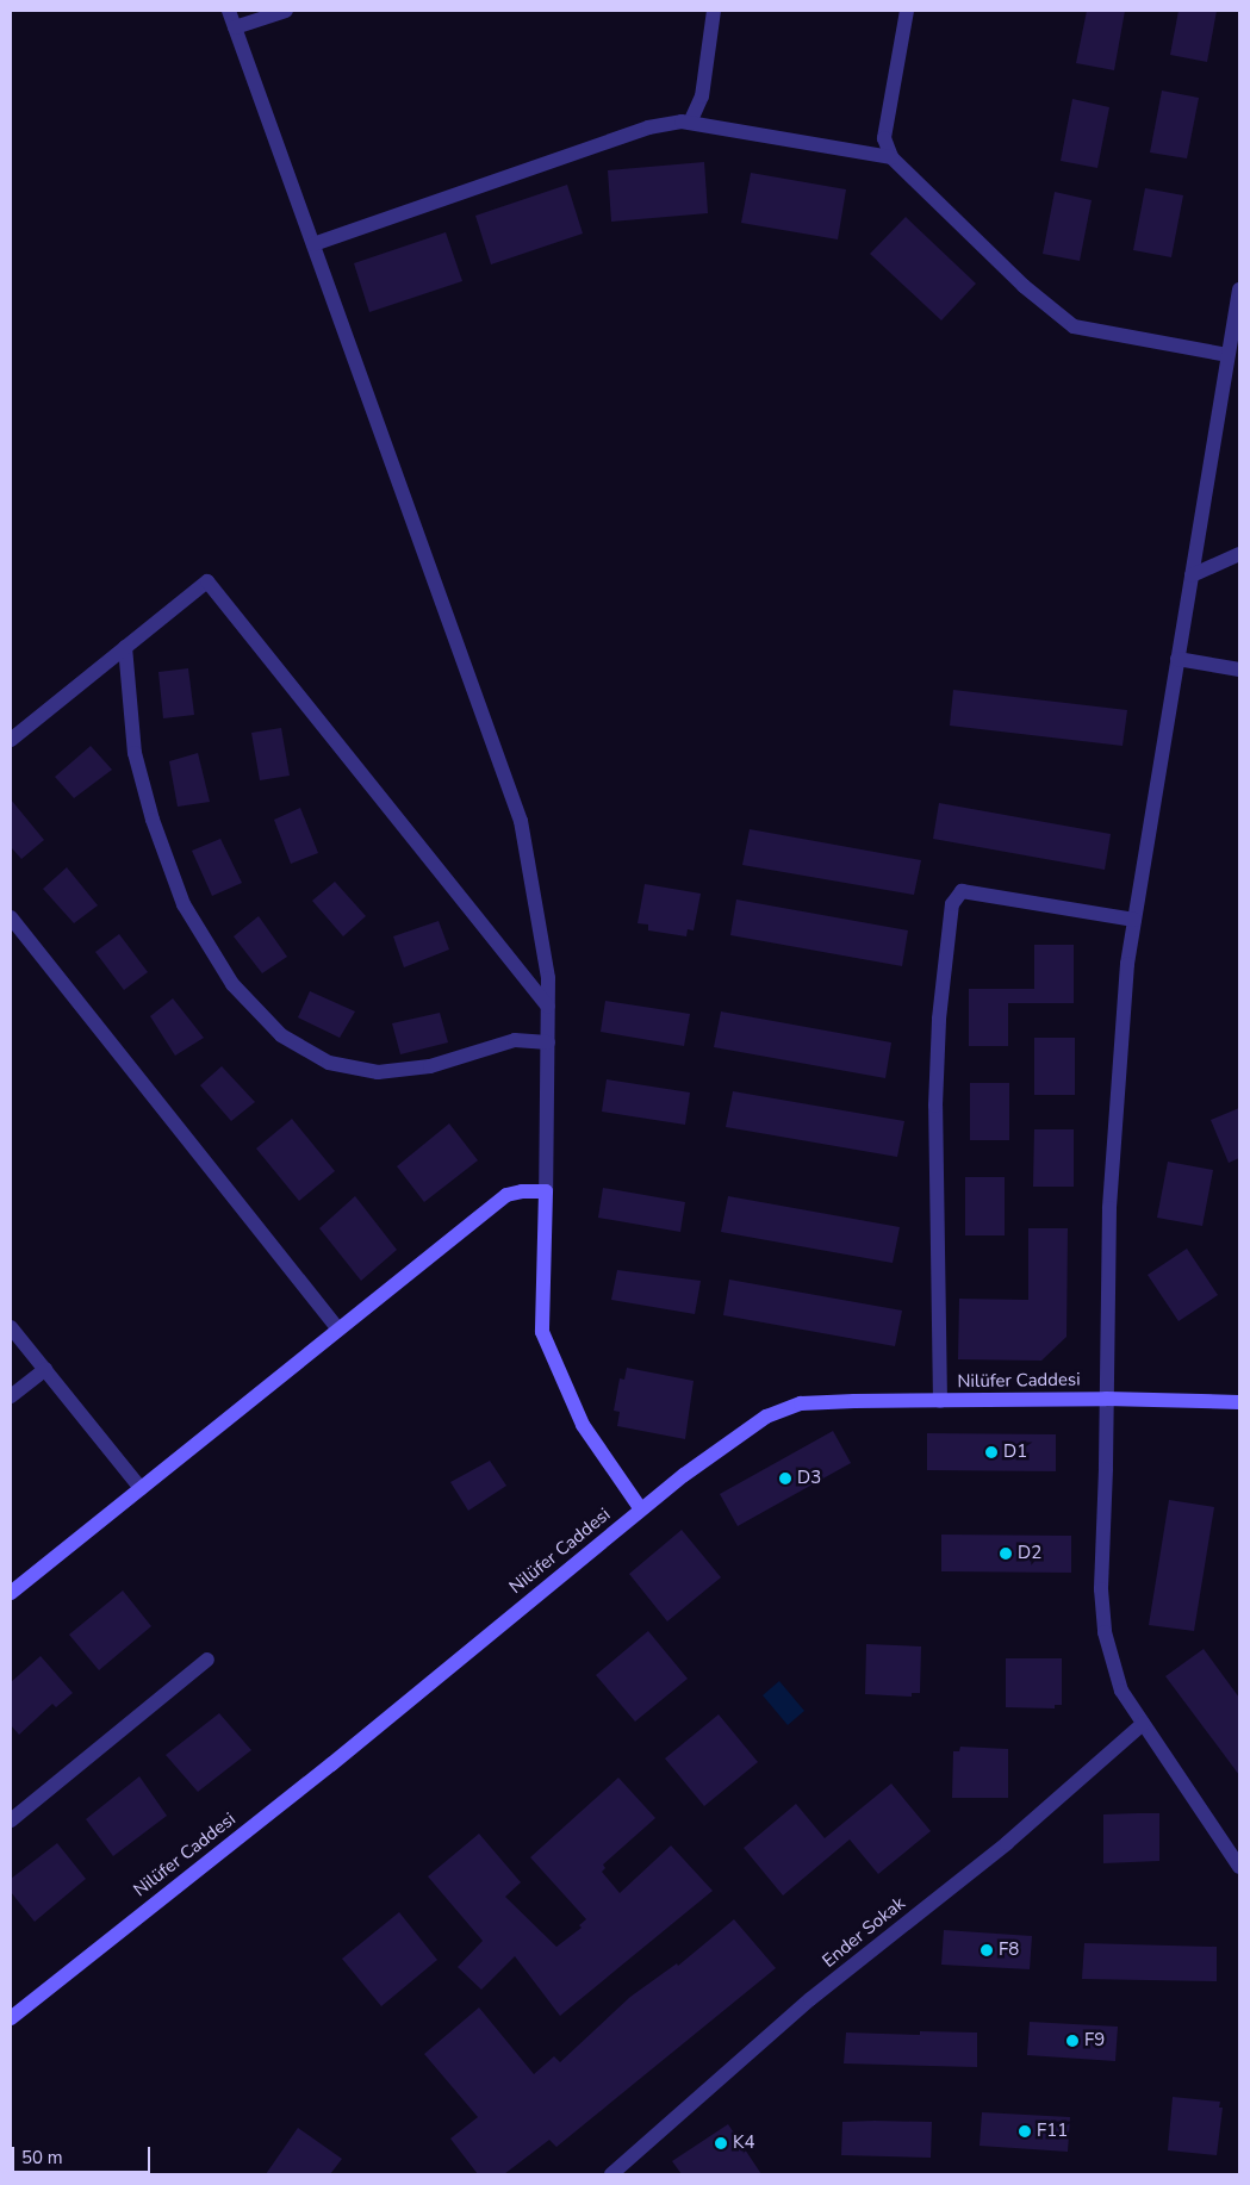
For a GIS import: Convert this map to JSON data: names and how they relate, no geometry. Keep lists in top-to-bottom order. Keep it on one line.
{"streets":{"street":["Nilüfer Caddesi","Ender Sokak"]},"places":["D1","D3","D2","F8","F9","F11","K4"],"scale_bar":"50 m"}
